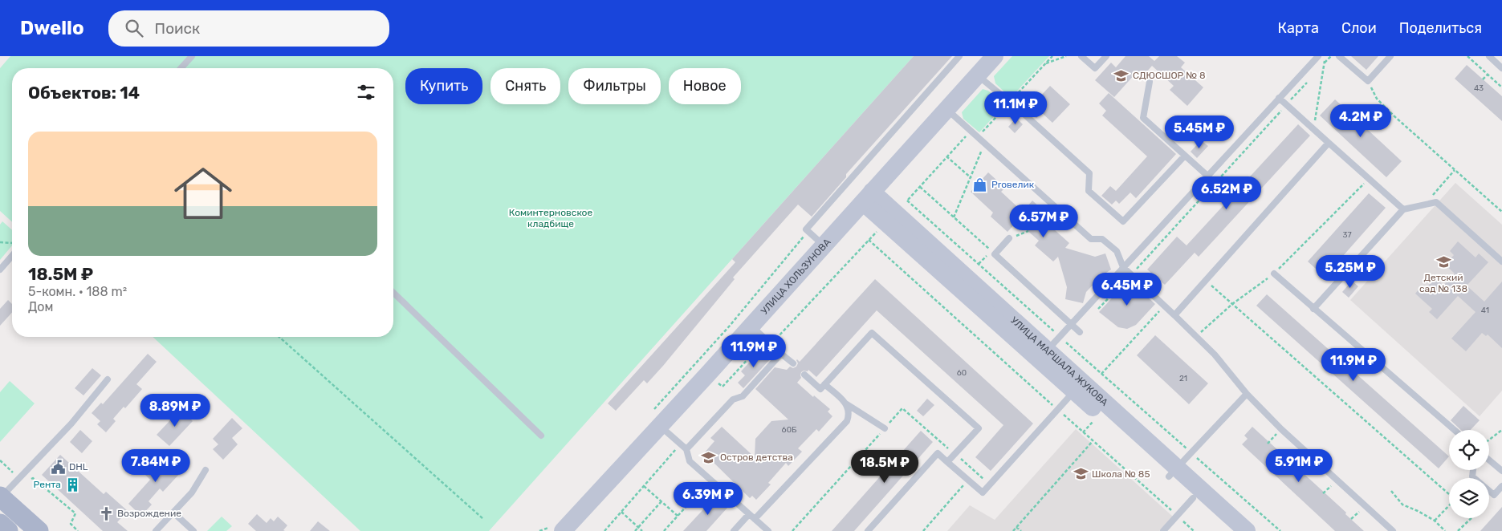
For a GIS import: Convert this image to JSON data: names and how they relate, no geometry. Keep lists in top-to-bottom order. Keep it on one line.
{"streets":{"main road":["УЛИЦА ХОЛЬЗУНОВА","УЛИЦА МАРШАЛА ЖУКОВА"]},"crossings":[["УЛИЦА ХОЛЬЗУНОВА","УЛИЦА МАРШАЛА ЖУКОВА"]],"parks":["Коминтерновское кладбище"],"places":{"school or university":["СДЮСШОР № 8","Детский сад № 138","Остров детства","Школа № 85"],"shop":["Proвелик"],"public building":["DHL"],"building":["Рента"],"church":["Возрождение"]},"house_numbers":["43","37","41","60","21","60Б"],"page":{"header":"Dwello","search":"Поиск","nav":["Карта","Слои","Поделиться"],"chip":["Купить","Снять","Фильтры","Новое"],"heading":"Объектов: 14","price":["11.1M ₽","4.2M ₽","5.45M ₽","6.52M ₽","6.57M ₽","5.25M ₽","6.45M ₽","11.9M ₽","11.9M ₽","8.89M ₽","7.84M ₽","5.91M ₽","18.5M ₽","6.39M ₽"],"list":[{"name":"18.5M ₽","note":"5-комн. · 188 m² · Дом"}]}}
